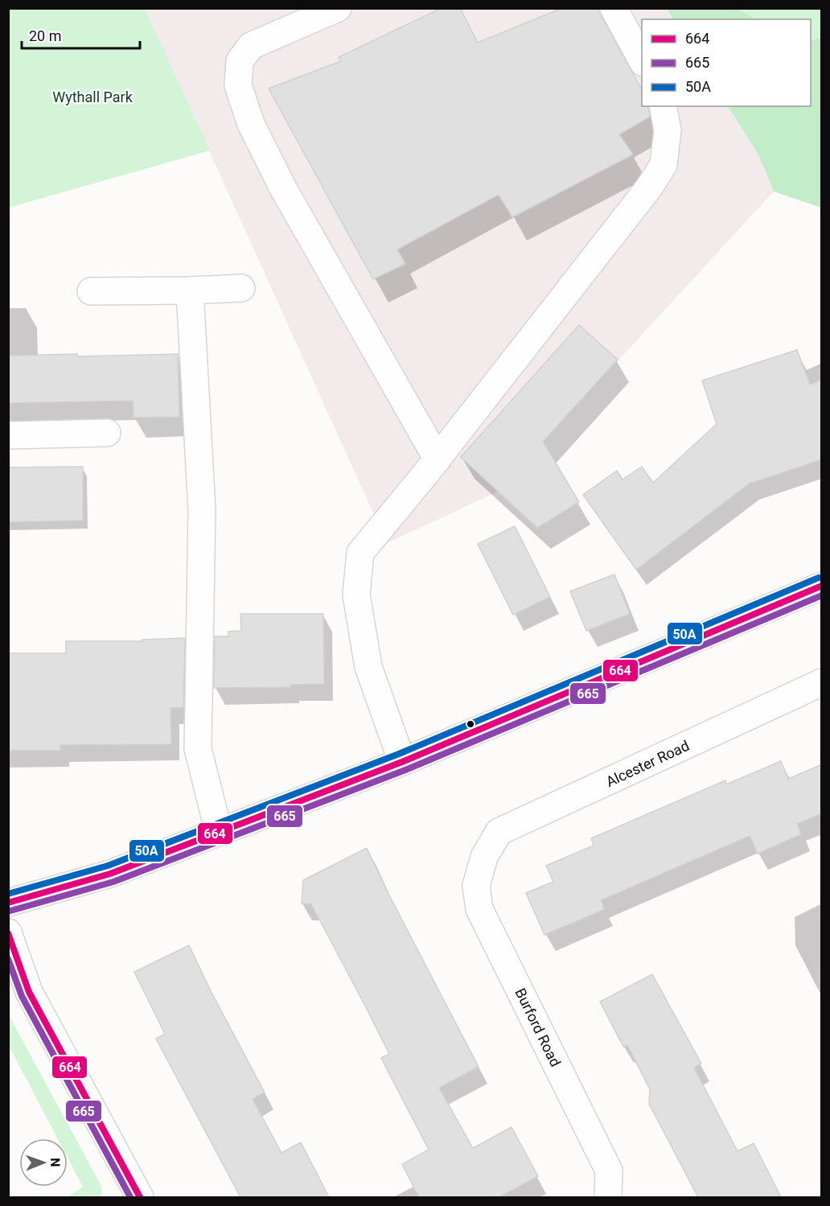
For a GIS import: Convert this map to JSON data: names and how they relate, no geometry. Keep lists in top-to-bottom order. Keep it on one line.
{"streets":{"street":["Alcester Road","Burford Road"]},"crossings":[["Alcester Road","Burford Road"]],"parks":["Wythall Park"],"lines":["transit line 50A","transit line 664","transit line 665"],"legend":["664","665","50A"],"scale_bar":"20 m","north":"right"}
